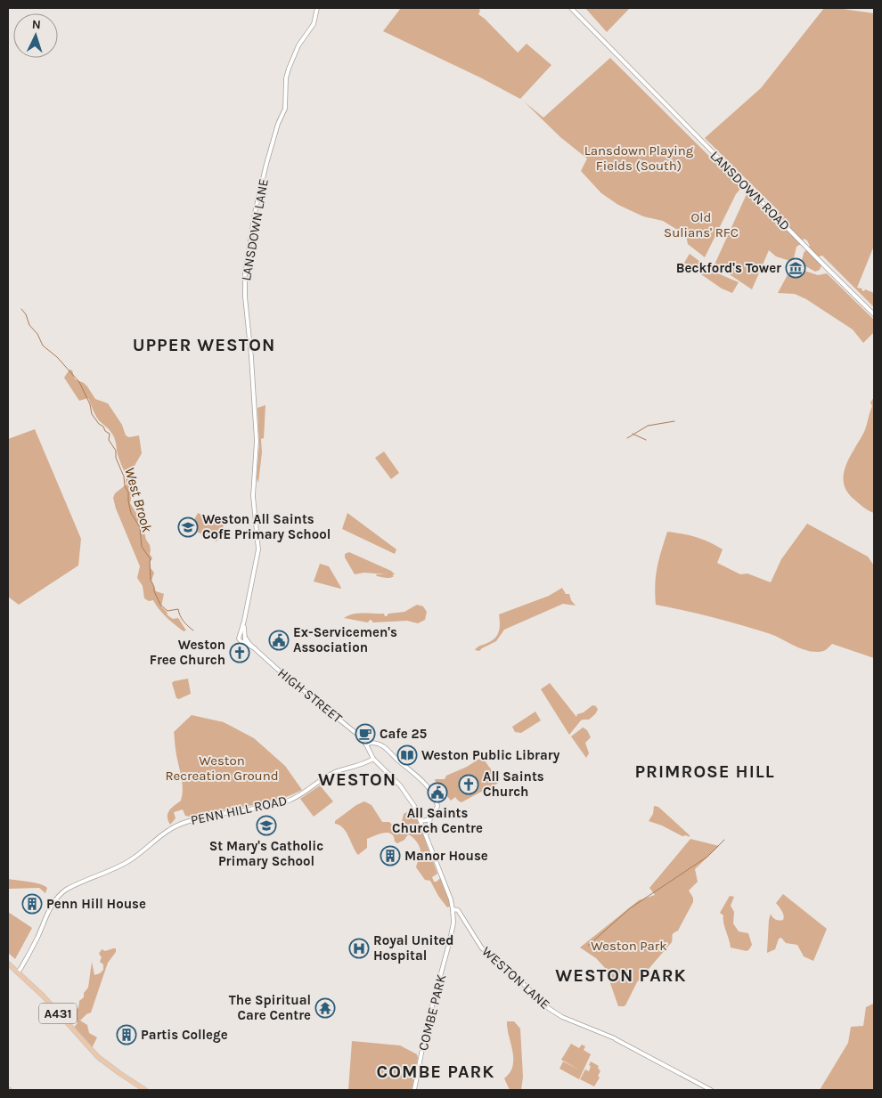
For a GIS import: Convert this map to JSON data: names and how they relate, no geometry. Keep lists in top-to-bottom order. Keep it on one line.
{"streets":{"main road":["A431"],"street":["LANSDOWN ROAD","LANSDOWN LANE","HIGH STREET","PENN HILL ROAD","WESTON LANE","COMBE PARK"]},"crossings":[["LANSDOWN LANE","HIGH STREET"],["HIGH STREET","WESTON LANE"],["PENN HILL ROAD","WESTON LANE"],["PENN HILL ROAD","A431"],["WESTON LANE","COMBE PARK"]],"districts":["UPPER WESTON","PRIMROSE HILL","WESTON","WESTON PARK","COMBE PARK"],"water":["West Brook"],"parks":["Lansdown Playing Fields (South)","Old Sulians' RFC","Weston Recreation Ground","Weston Park"],"places":{"museum":["Beckford's Tower"],"school or university":["Weston All Saints CofE Primary School","St Mary's Catholic Primary School"],"public building":["Ex-Servicemen's Association","All Saints Church Centre"],"church":["Weston Free Church","All Saints Church"],"cafe":["Cafe 25"],"library":["Weston Public Library"],"building":["Manor House","Penn Hill House","Partis College"],"hospital":["Royal United Hospital"],"temple":["The Spiritual Care Centre"]},"north":"top"}
